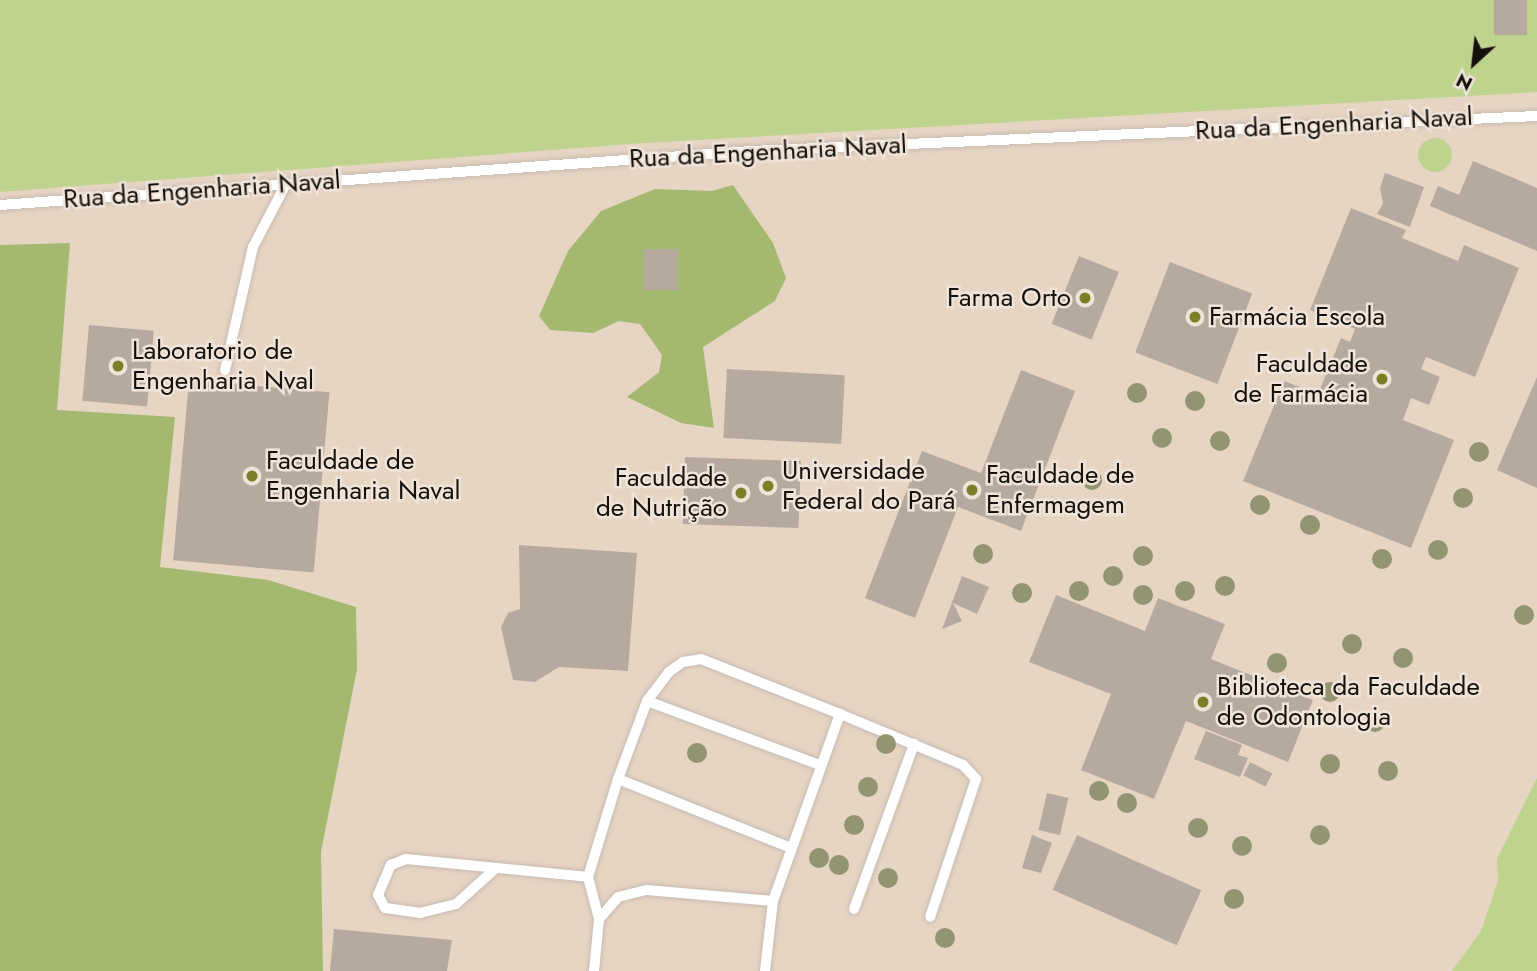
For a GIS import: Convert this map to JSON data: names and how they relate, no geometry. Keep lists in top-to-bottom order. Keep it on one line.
{"streets":{"lane":["Rua da Engenharia Naval"]},"places":["Farma Orto","Farmácia Escola","Laboratorio de Engenharia Nval","Faculdade de Farmácia","Faculdade de Engenharia Naval","Universidade Federal do Pará","Faculdade de Enfermagem","Faculdade de Nutrição","Biblioteca da Faculdade de Odontologia"],"north":"bottom left"}
